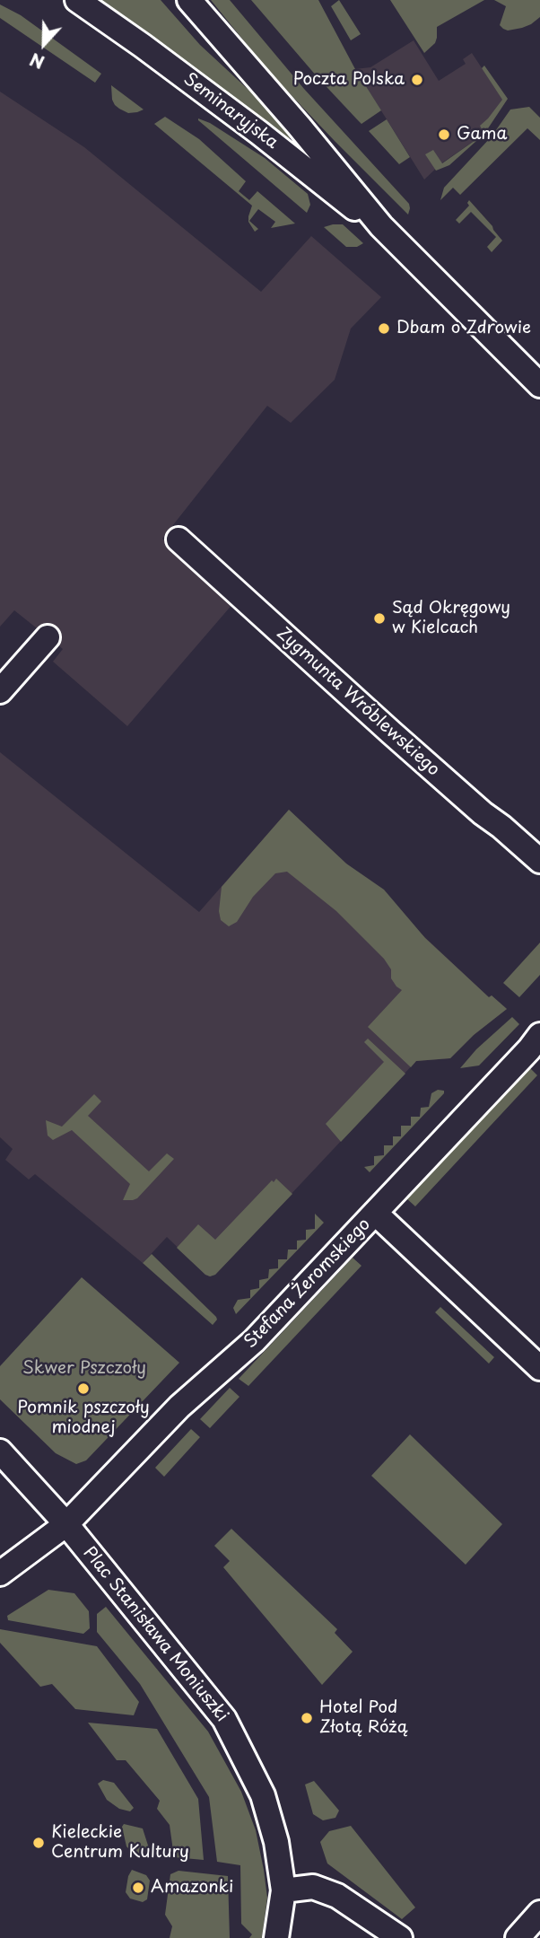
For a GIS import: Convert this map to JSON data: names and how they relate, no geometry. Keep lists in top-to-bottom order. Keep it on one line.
{"streets":{"street":["Seminaryjska","Zygmunta Wróblewskiego","Stefana Żeromskiego","Plac Stanisława Moniuszki"]},"crossings":[["Stefana Żeromskiego","Plac Stanisława Moniuszki"]],"parks":["Skwer Pszczoły"],"places":["Poczta Polska","Gama","Dbam o Zdrowie","Sąd Okręgowy w Kielcach","Pomnik pszczoły miodnej","Hotel Pod Złotą Różą","Kieleckie Centrum Kultury","Amazonki"],"north":"bottom"}
